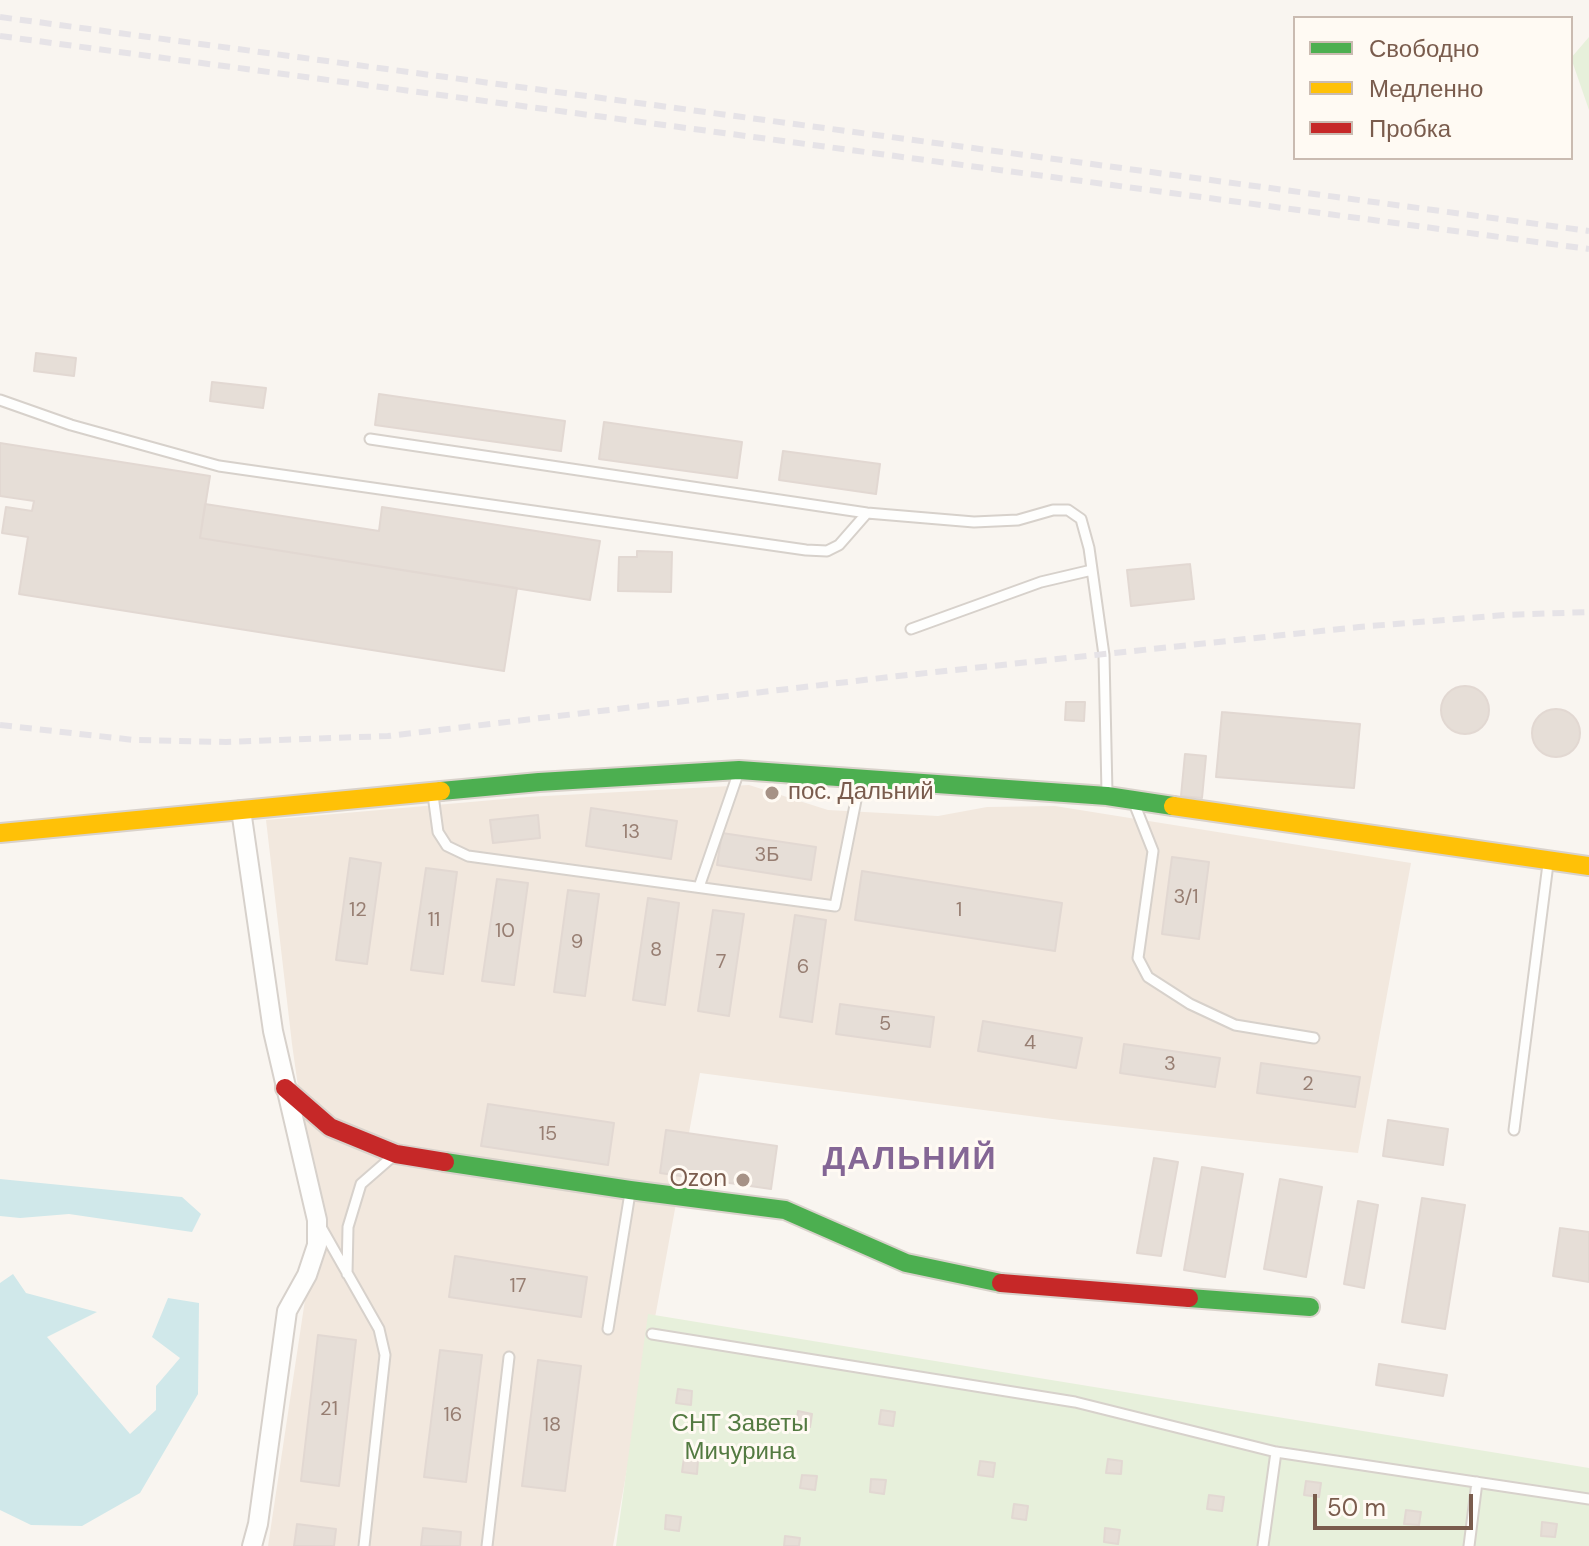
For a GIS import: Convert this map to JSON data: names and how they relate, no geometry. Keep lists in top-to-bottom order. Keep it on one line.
{"districts":["ДАЛЬНИЙ"],"parks":["СНТ Заветы Мичурина"],"places":["пос. Дальний","Ozon"],"house_numbers":["13","3Б","3/1","12","1","11","10","9","8","7","6","5","4","3","2","15","17","21","16","18"],"legend":["Свободно","Медленно","Пробка"],"scale_bar":"50 m"}
